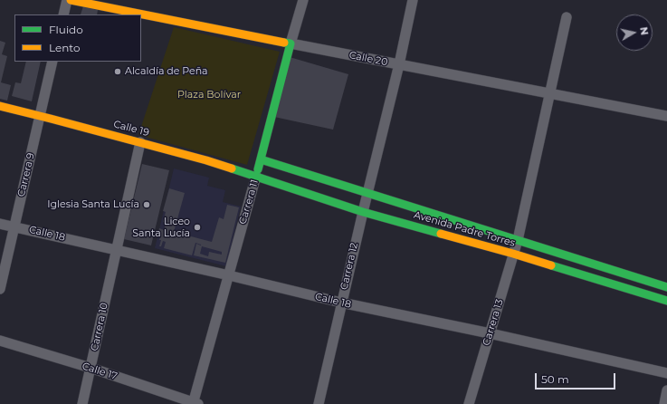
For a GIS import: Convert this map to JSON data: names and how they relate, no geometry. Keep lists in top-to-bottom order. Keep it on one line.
{"streets":{"street":["Calle 20","Calle 19","Carrera 9","Carrera 11","Avenida Padre Torres","Calle 18","Carrera 12","Carrera 13","Carrera 10","Calle 17"]},"crossings":[["Calle 20","Carrera 11"],["Calle 20","Carrera 12"],["Calle 20","Carrera 13"],["Calle 19","Carrera 9"],["Calle 19","Carrera 11"],["Calle 19","Avenida Padre Torres"],["Calle 19","Carrera 10"],["Carrera 9","Calle 18"],["Carrera 11","Avenida Padre Torres"],["Carrera 11","Calle 18"],["Carrera 11","Calle 17"],["Avenida Padre Torres","Carrera 12"],["Avenida Padre Torres","Carrera 13"],["Calle 18","Carrera 12"],["Calle 18","Carrera 13"],["Calle 18","Carrera 10"],["Carrera 10","Calle 17"]],"parks":["Plaza Bolívar"],"places":["Alcaldía de Peña","Iglesia Santa Lucía","Liceo Santa Lucía"],"legend":["Fluido","Lento"],"scale_bar":"50 m","north":"right"}
